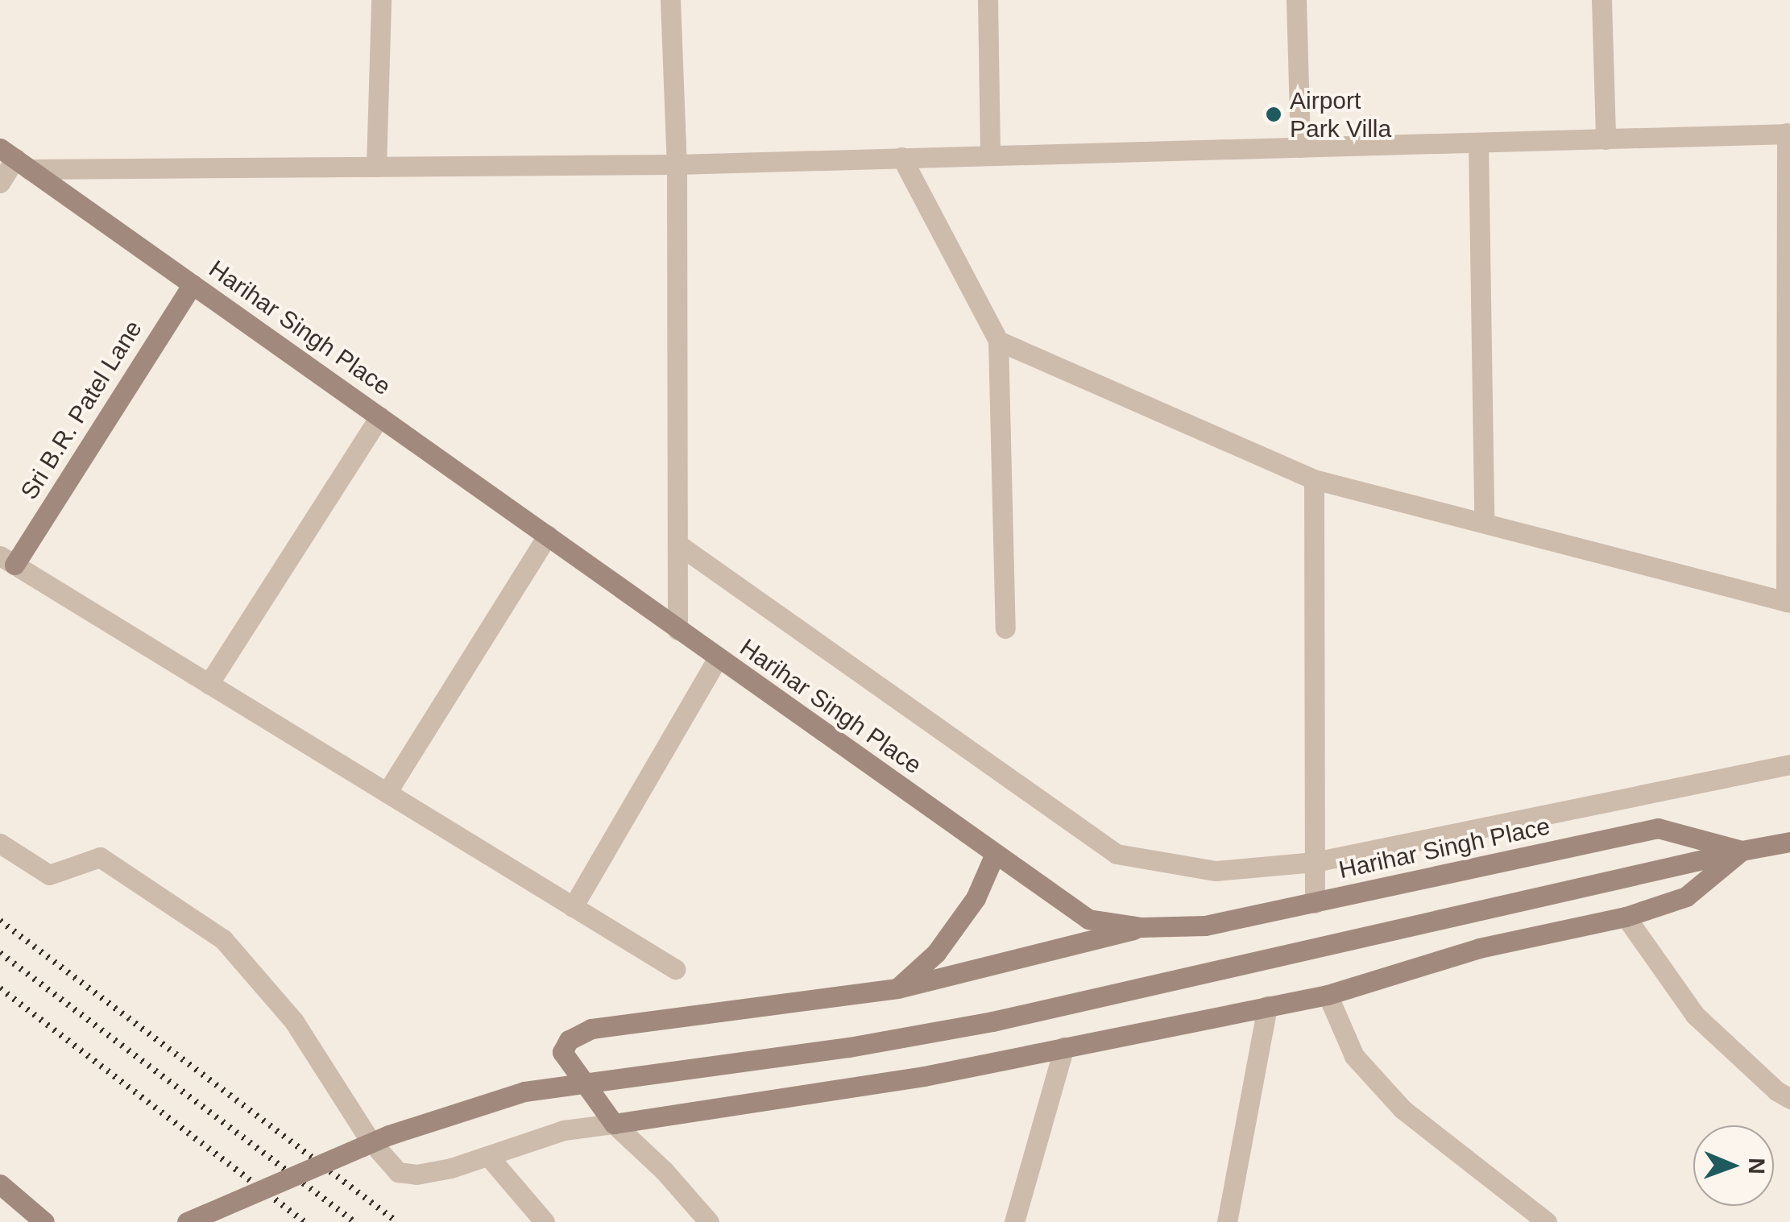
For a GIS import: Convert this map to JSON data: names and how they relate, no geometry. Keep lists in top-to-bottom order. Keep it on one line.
{"streets":{"street":["Harihar Singh Place","Sri B.R. Patel Lane"]},"crossings":[["Harihar Singh Place","Sri B.R. Patel Lane"]],"places":["Airport Park Villa"],"north":"right"}
